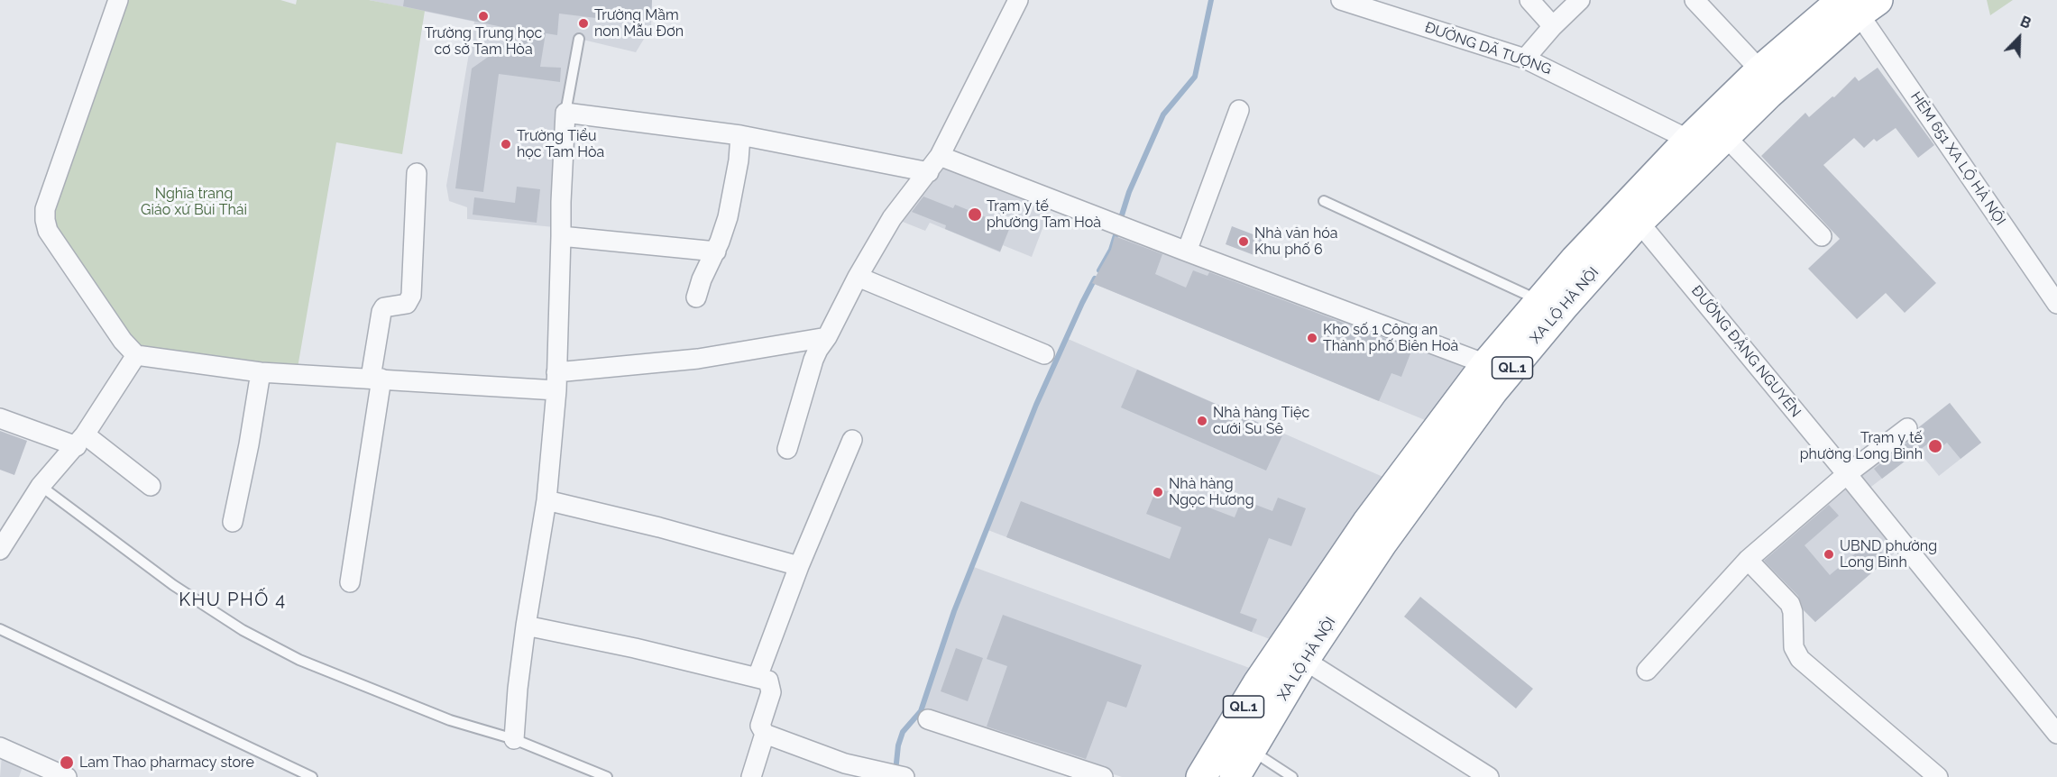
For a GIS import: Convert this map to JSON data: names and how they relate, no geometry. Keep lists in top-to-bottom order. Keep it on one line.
{"streets":{"highway":["XA LỘ HÀ NỘI","QL.1"],"street":["ĐƯỜNG DÃ TƯỢNG","HẺM 651 XA LỘ HÀ NỘI","ĐƯỜNG ĐẶNG NGUYÊN"]},"crossings":[["HẺM 651 XA LỘ HÀ NỘI","XA LỘ HÀ NỘI"],["XA LỘ HÀ NỘI","ĐƯỜNG ĐẶNG NGUYÊN"]],"districts":["KHU PHỐ 4"],"parks":["Nghĩa trang Giáo xứ Bùi Thái"],"places":["Trường Trung học cơ sở Tam Hòa","Trường Mầm non Mẫu Đơn","Trường Tiểu học Tam Hòa","Trạm y tế phường Tam Hoà","Nhà văn hóa Khu phố 6","Kho số 1 Công an Thành phố Biên Hoà","Nhà hàng Tiệc cưới Su Sê","Trạm y tế phường Long Bình","Nhà hàng Ngọc Hương","UBND phường Long Bình","Lam Thao pharmacy store"],"north":"top right"}
